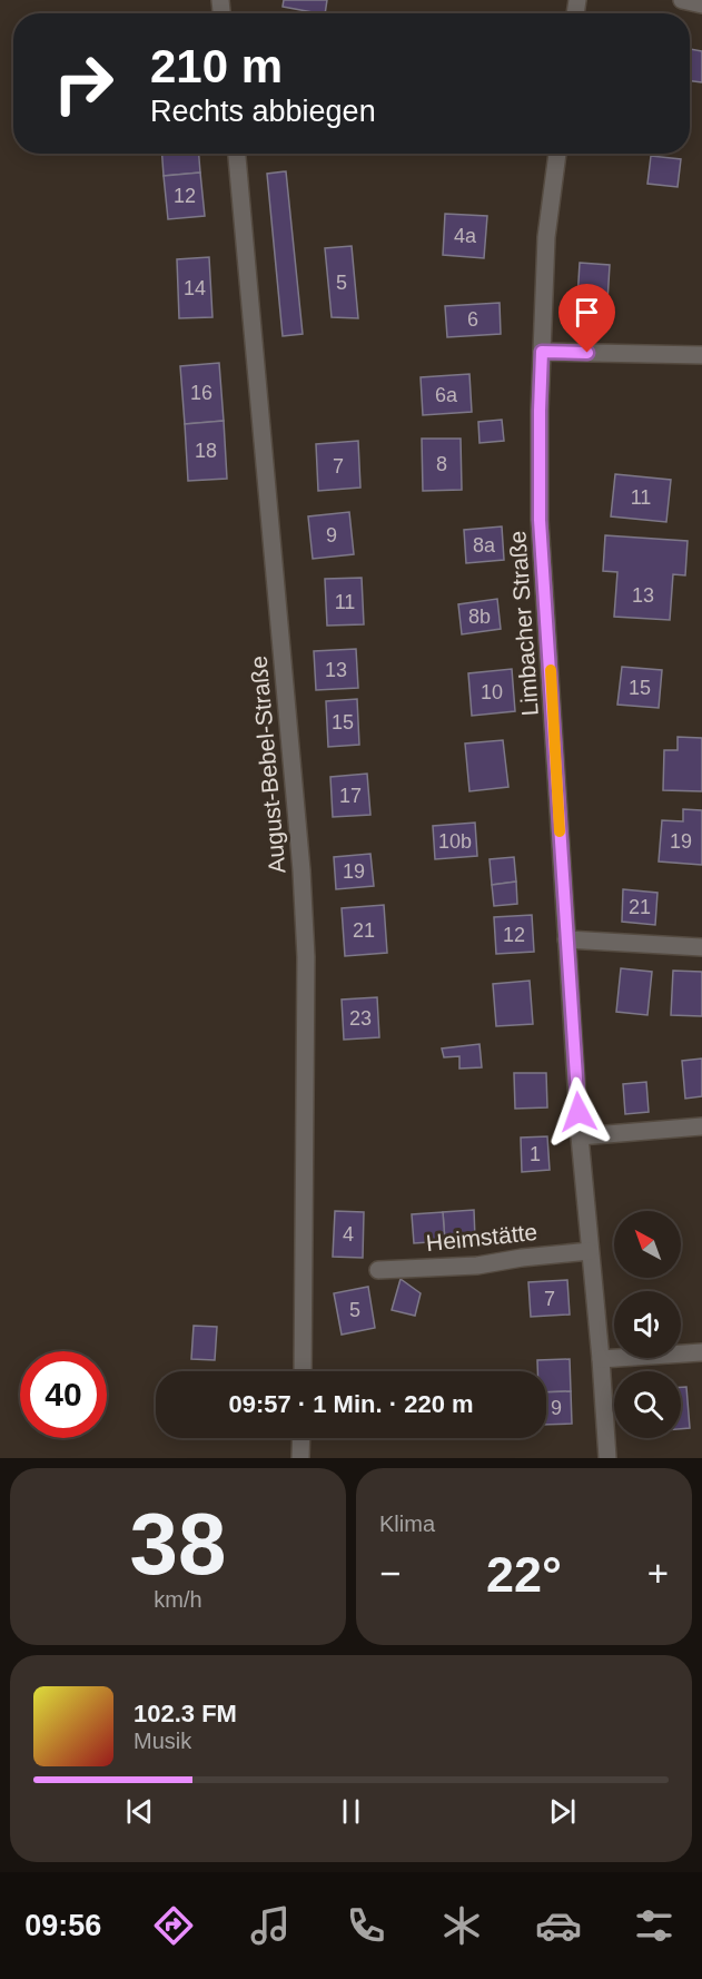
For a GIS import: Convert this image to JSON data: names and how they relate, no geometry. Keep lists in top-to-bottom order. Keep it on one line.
{"streets":{"street":["Limbacher Straße","August-Bebel-Straße","Heimstätte"]},"crossings":[["Limbacher Straße","Heimstätte"]],"house_numbers":["12","4a","5","14","6","16","6a","18","8","7","11","9","8a","13","11","8b","13","15","10","15","17","10b","19","19","21","21","12","23","1","4","7","5","9"],"north":"top left","page":{"turn":["210 m","Rechts abbiegen"],"limit":"40","trip":"09:57 · 1 Min. · 220 m","tile":[["38","km/h"],"Klima"],"heat":["−","22°","+"],"song":["102.3 FM","Musik"],"tabs":"09:56"}}
